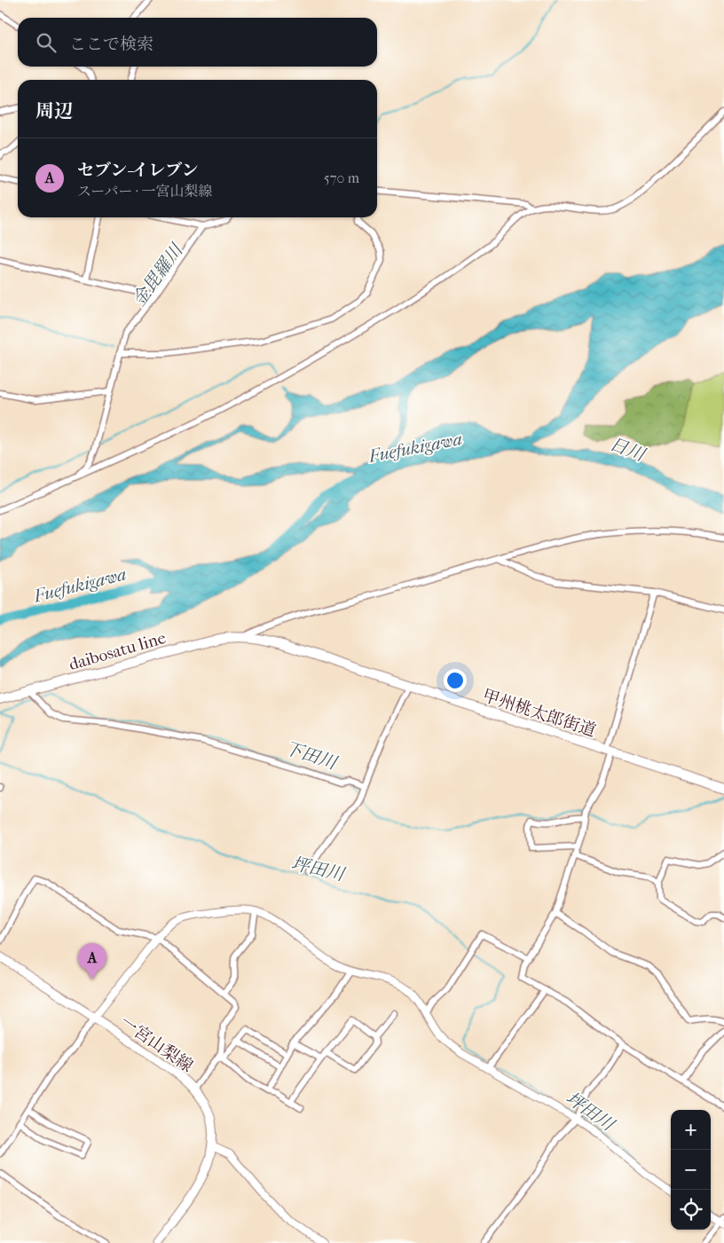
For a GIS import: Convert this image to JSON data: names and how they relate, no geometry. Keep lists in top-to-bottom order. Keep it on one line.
{"streets":{"highway":["daibosatu line","甲州桃太郎街道"],"main road":["一宮山梨線"]},"crossings":[["daibosatu line","甲州桃太郎街道"]],"water":["金毘羅川","Fuefukigawa","日川","下田川","坪田川"],"page":{"search":"ここで検索","heading":"周辺","list":[{"mark":"A","name":"セブン-イレブン","note":"スーパー · 一宮山梨線","value":"570 m"}],"pins":"A","map_buttons":["+","−"]}}
